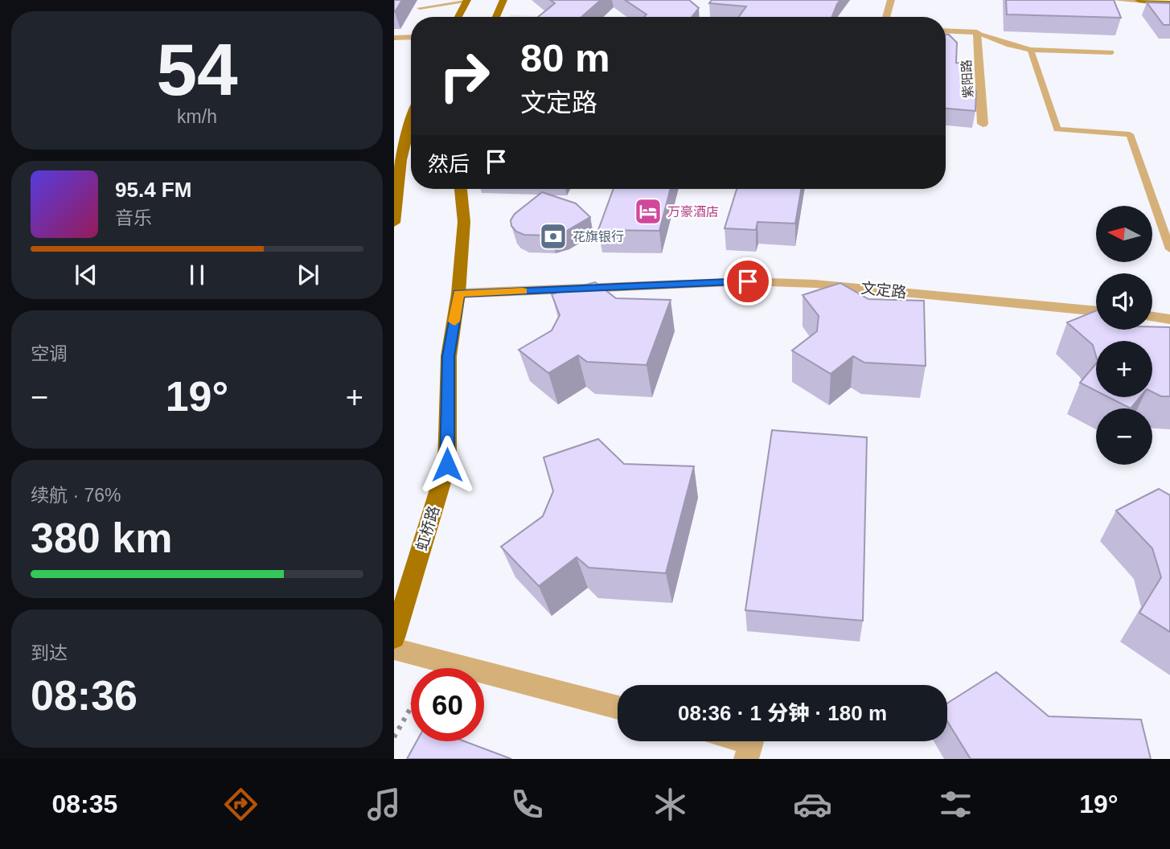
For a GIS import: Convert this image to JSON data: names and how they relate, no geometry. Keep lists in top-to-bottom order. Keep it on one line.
{"streets":{"main road":["虹桥路"],"street":["紫阳路","文定路"]},"crossings":[["文定路","虹桥路"]],"places":{"hotel":["万豪酒店"],"bank":["花旗银行"]},"north":"left","page":{"tile":[["54","km/h"],"空调",["续航 · 76%","380 km"],["到达","08:36"]],"turn":["80 m","文定路"],"then":"然后","song":["95.4 FM","音乐"],"map_buttons":["+","−"],"heat":["−","19°","+"],"limit":"60","trip":"08:36 · 1 分钟 · 180 m","tabs":["08:35","19°"]}}
